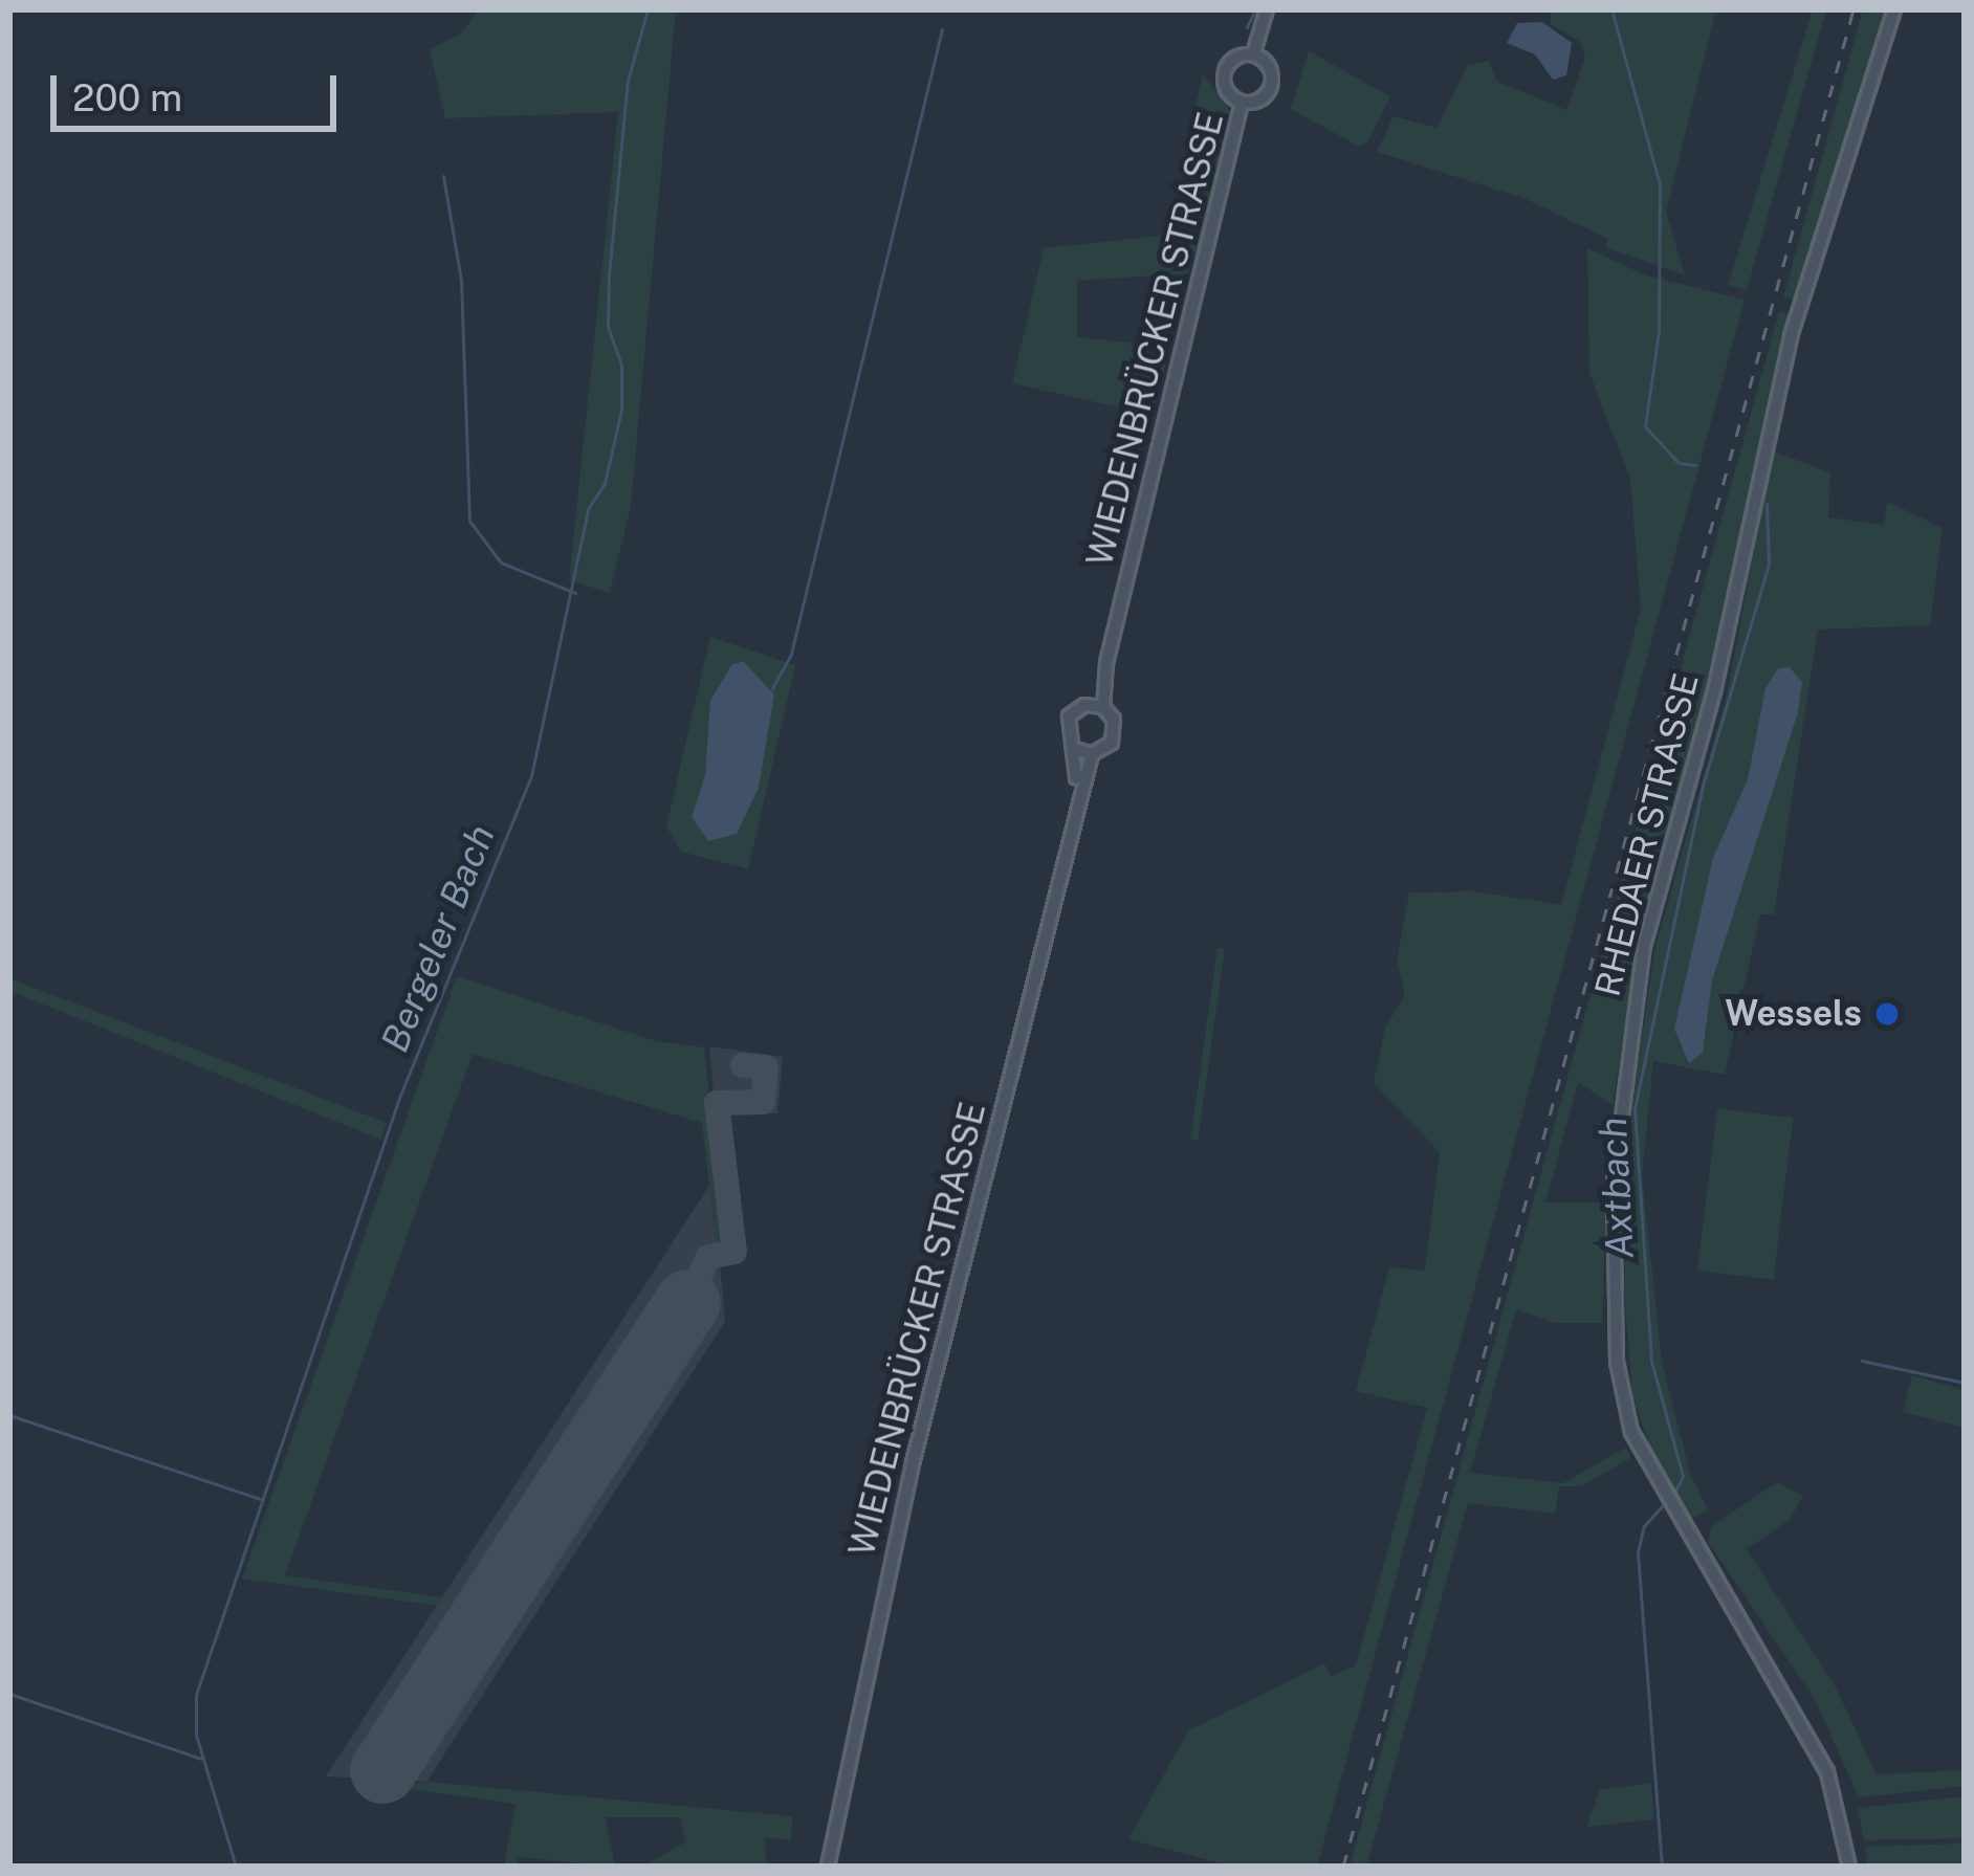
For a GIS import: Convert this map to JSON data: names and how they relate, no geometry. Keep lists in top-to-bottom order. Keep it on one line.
{"streets":{"street":["WIEDENBRÜCKER STRASSE","RHEDAER STRASSE"]},"water":["Bergeler Bach","Axtbach"],"places":["Wessels"],"scale_bar":"200 m"}
